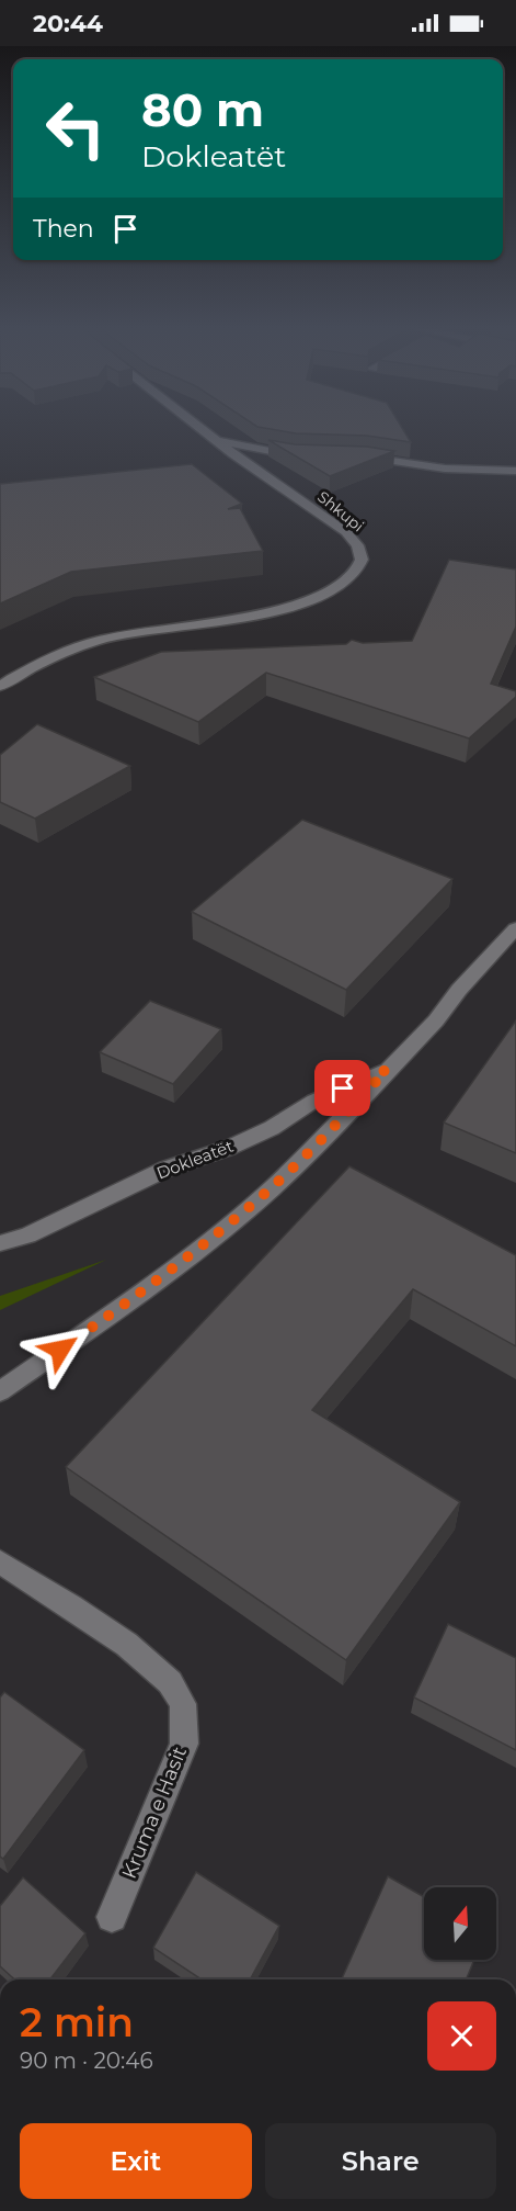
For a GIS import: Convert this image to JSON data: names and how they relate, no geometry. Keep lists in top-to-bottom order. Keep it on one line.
{"streets":{"street":["Shkupi","Dokleatët","Kruma e Hasit"]},"north":"top","page":{"status":"20:44","turn":["80 m","Dokleatët"],"then":"Then","heading":["2 min","90 m · 20:46"],"buttons":["Exit","Share"]}}
